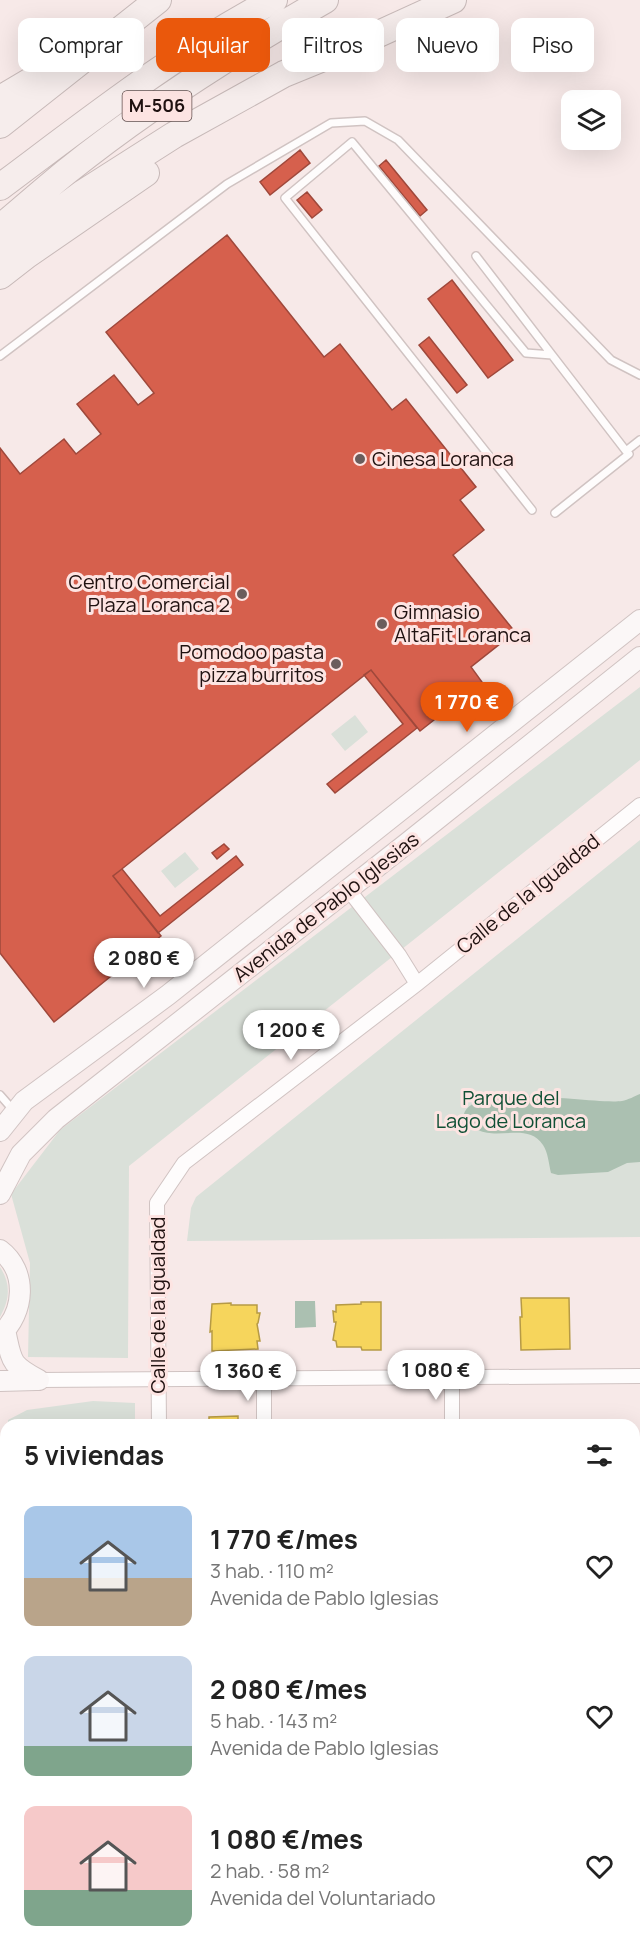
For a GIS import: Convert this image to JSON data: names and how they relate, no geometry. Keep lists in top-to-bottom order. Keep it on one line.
{"streets":{"highway":["M-506"],"main road":["Avenida de Pablo Iglesias"],"street":["Calle de la Igualdad"]},"parks":["Parque del Lago de Loranca"],"places":["Cinesa Loranca","Centro Comercial Plaza Loranca 2","Gimnasio AltaFit Loranca","Pomodoo pasta pizza burritos"],"page":{"chip":["Comprar","Alquilar","Filtros","Nuevo","Piso"],"price":["1 770 €","2 080 €","1 200 €","1 080 €","1 360 €"],"heading":"5 viviendas","list":[{"name":"1 770 €/mes","note":"3 hab. · 110 m² · Avenida de Pablo Iglesias"},{"name":"2 080 €/mes","note":"5 hab. · 143 m² · Avenida de Pablo Iglesias"},{"name":"1 080 €/mes","note":"2 hab. · 58 m² · Avenida del Voluntariado"}]}}
